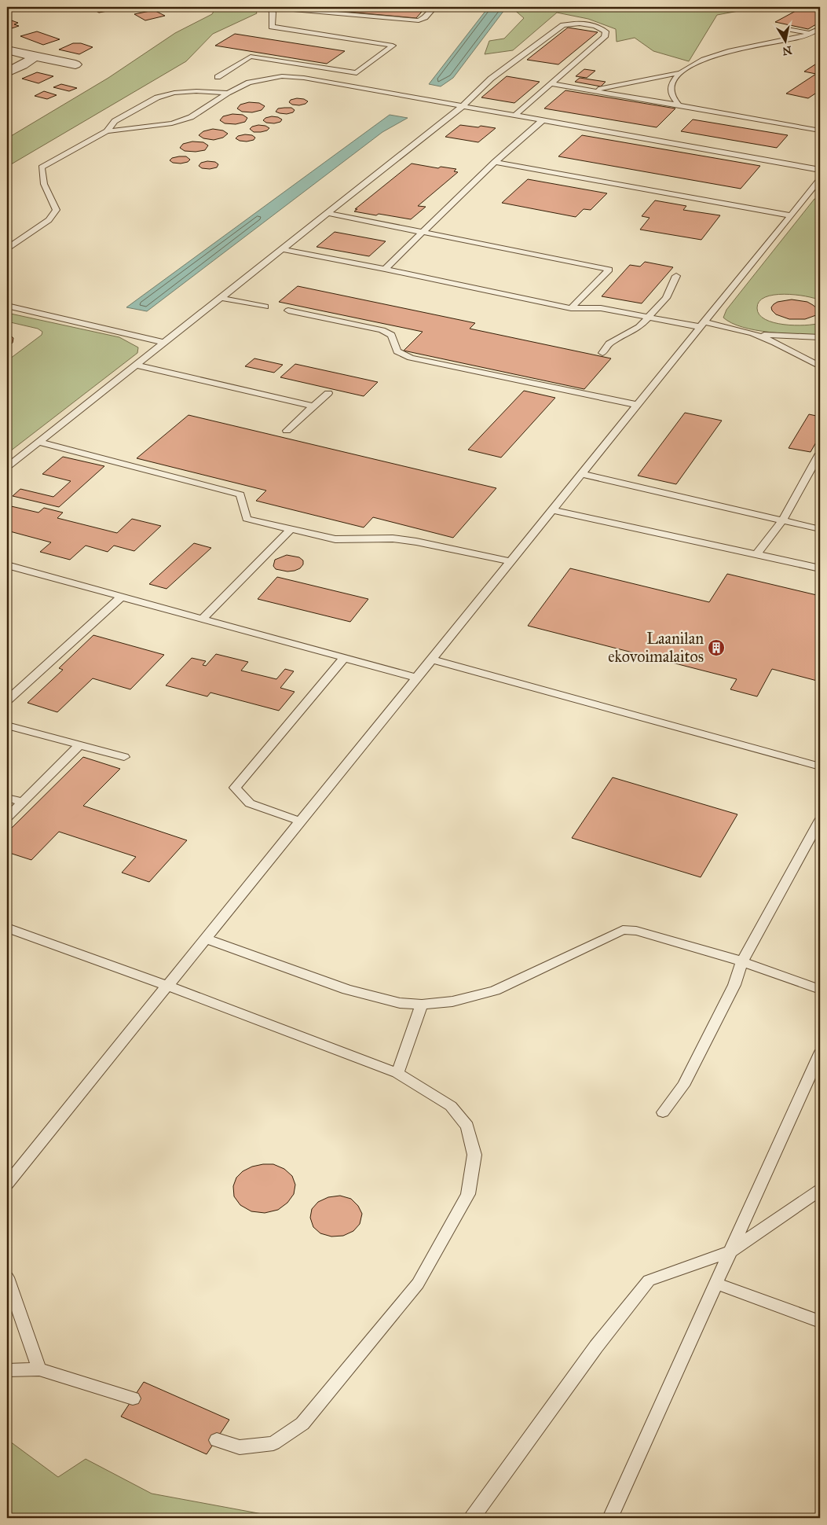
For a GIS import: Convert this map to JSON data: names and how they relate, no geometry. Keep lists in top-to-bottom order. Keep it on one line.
{"places":{"building":["Laanilan ekovoimalaitos"]},"north":"bottom"}
